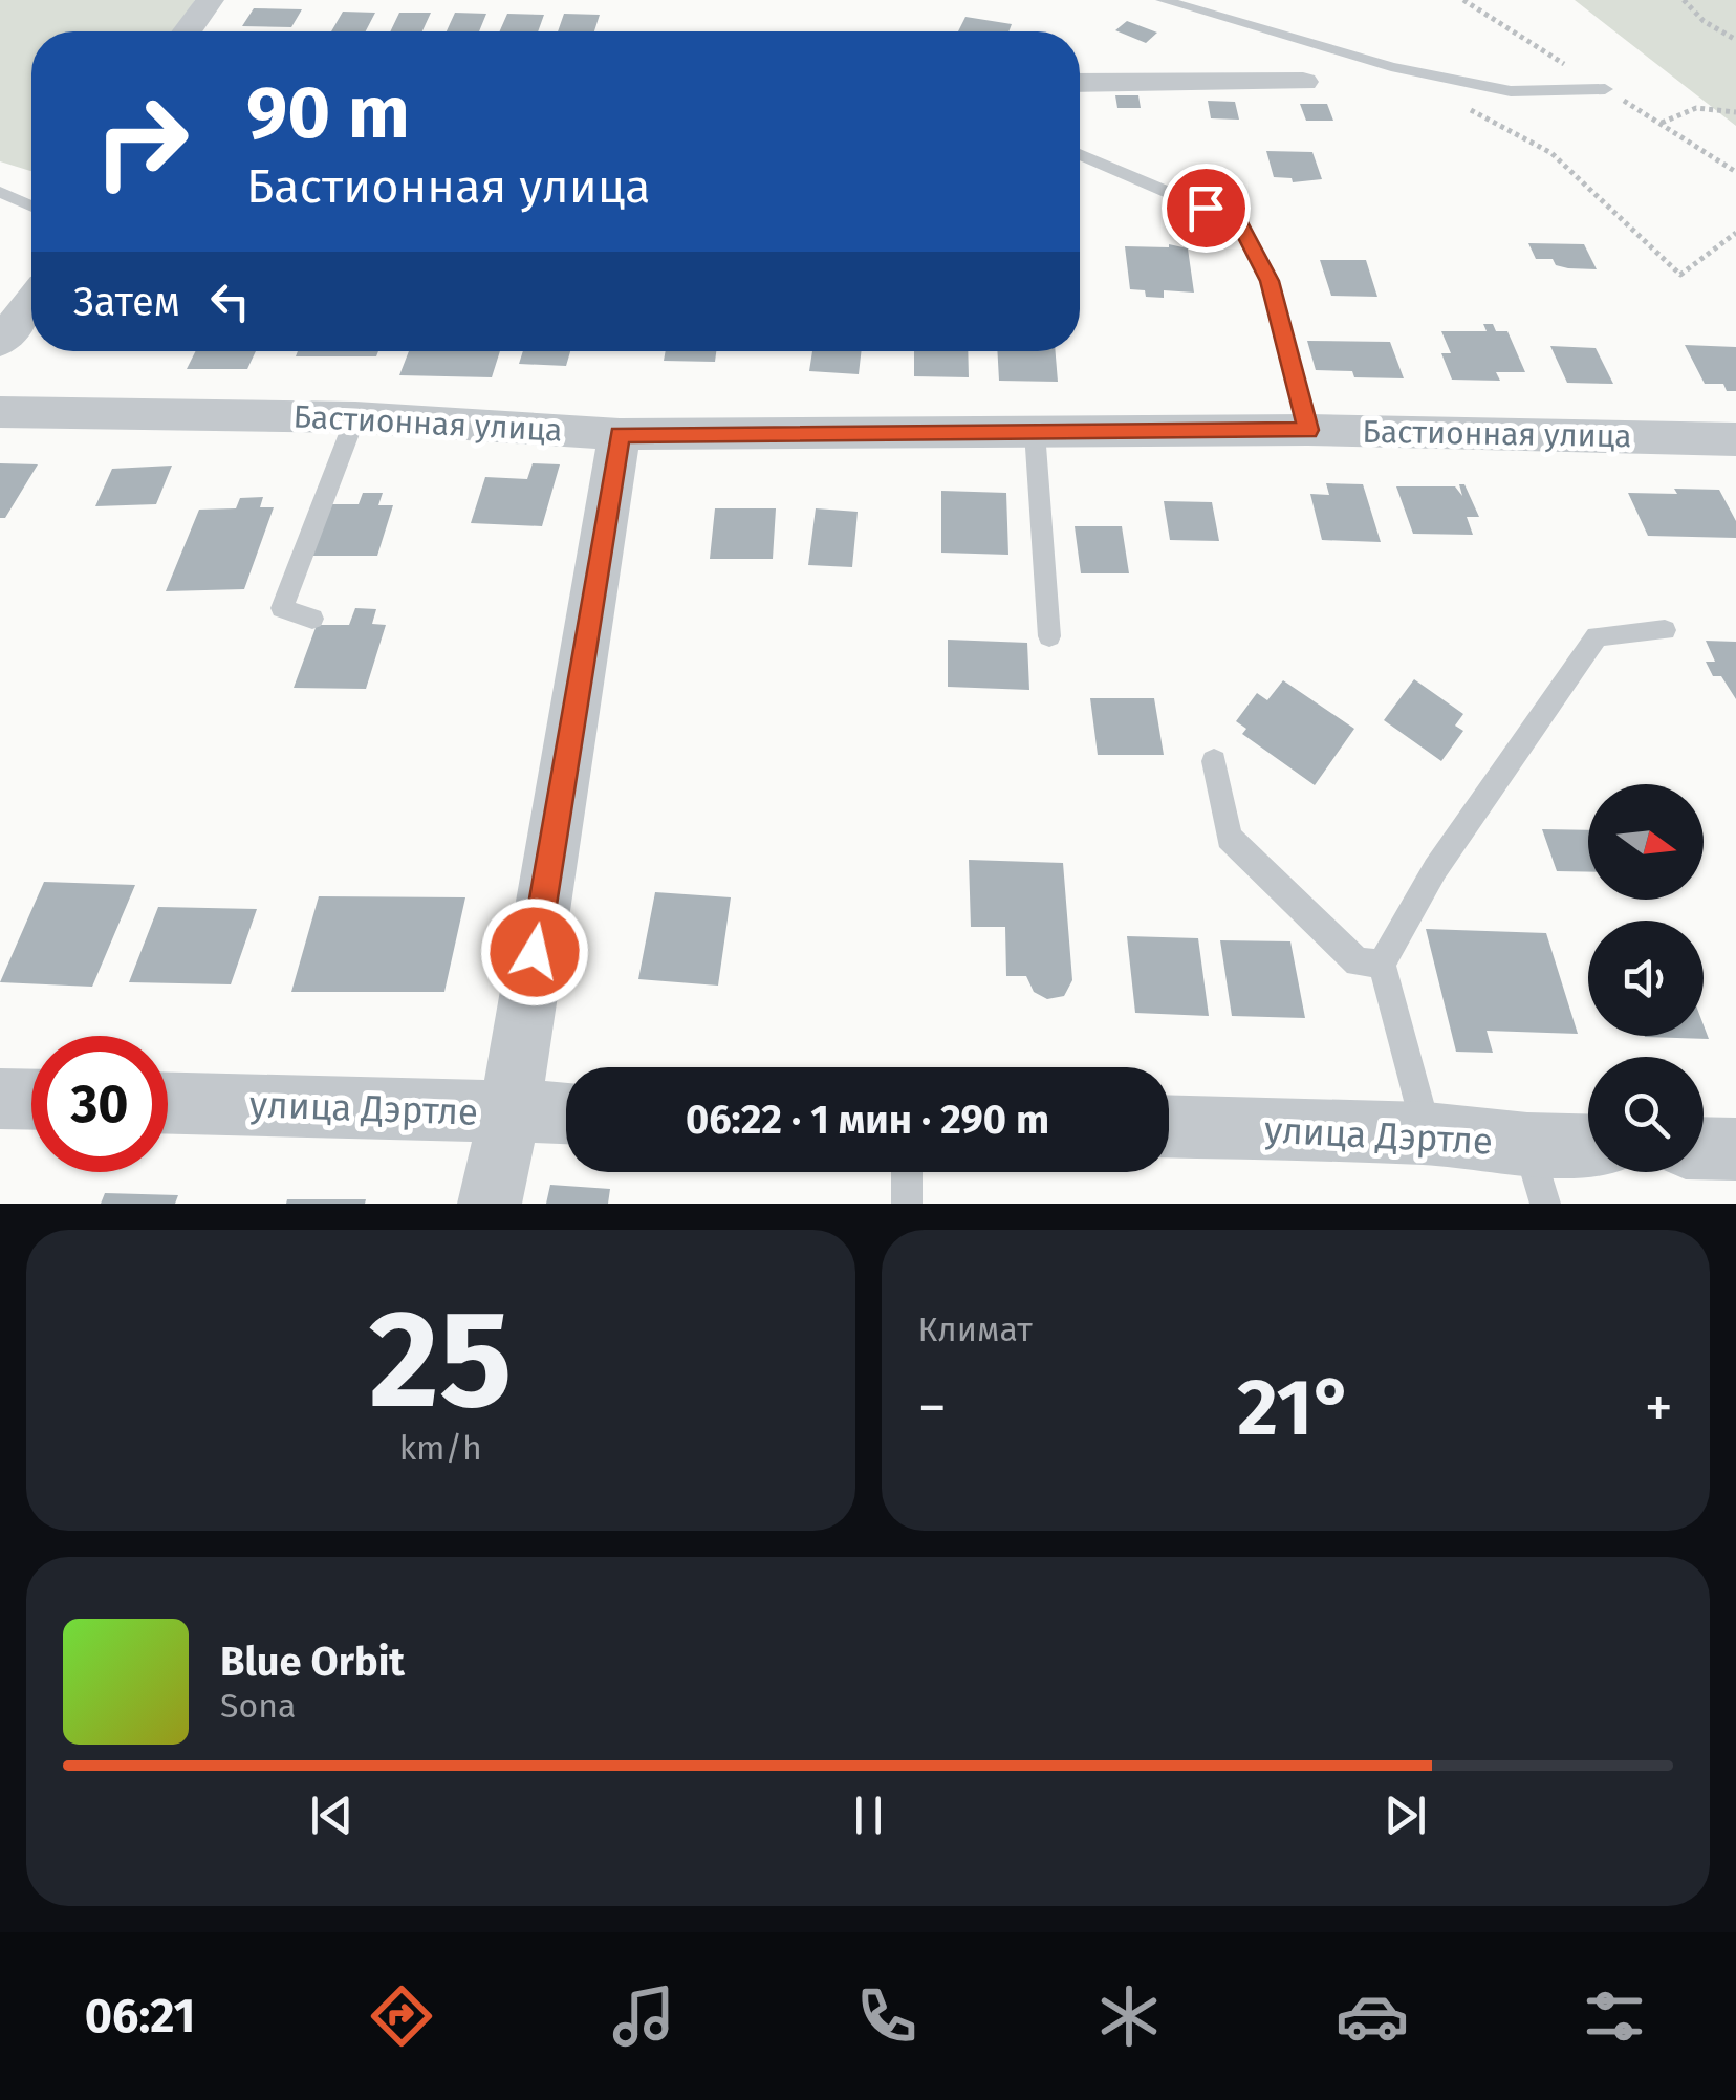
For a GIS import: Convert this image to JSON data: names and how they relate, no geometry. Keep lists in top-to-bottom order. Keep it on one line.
{"streets":{"street":["Бастионная улица","улица Дэртле"]},"north":"right","page":{"turn":["90 m","Бастионная улица"],"then":"Затем","limit":"30","trip":"06:22 · 1 мин · 290 m","tile":[["25","km/h"],"Климат"],"heat":["−","21°","+"],"song":["Blue Orbit","Sona"],"tabs":"06:21"}}
